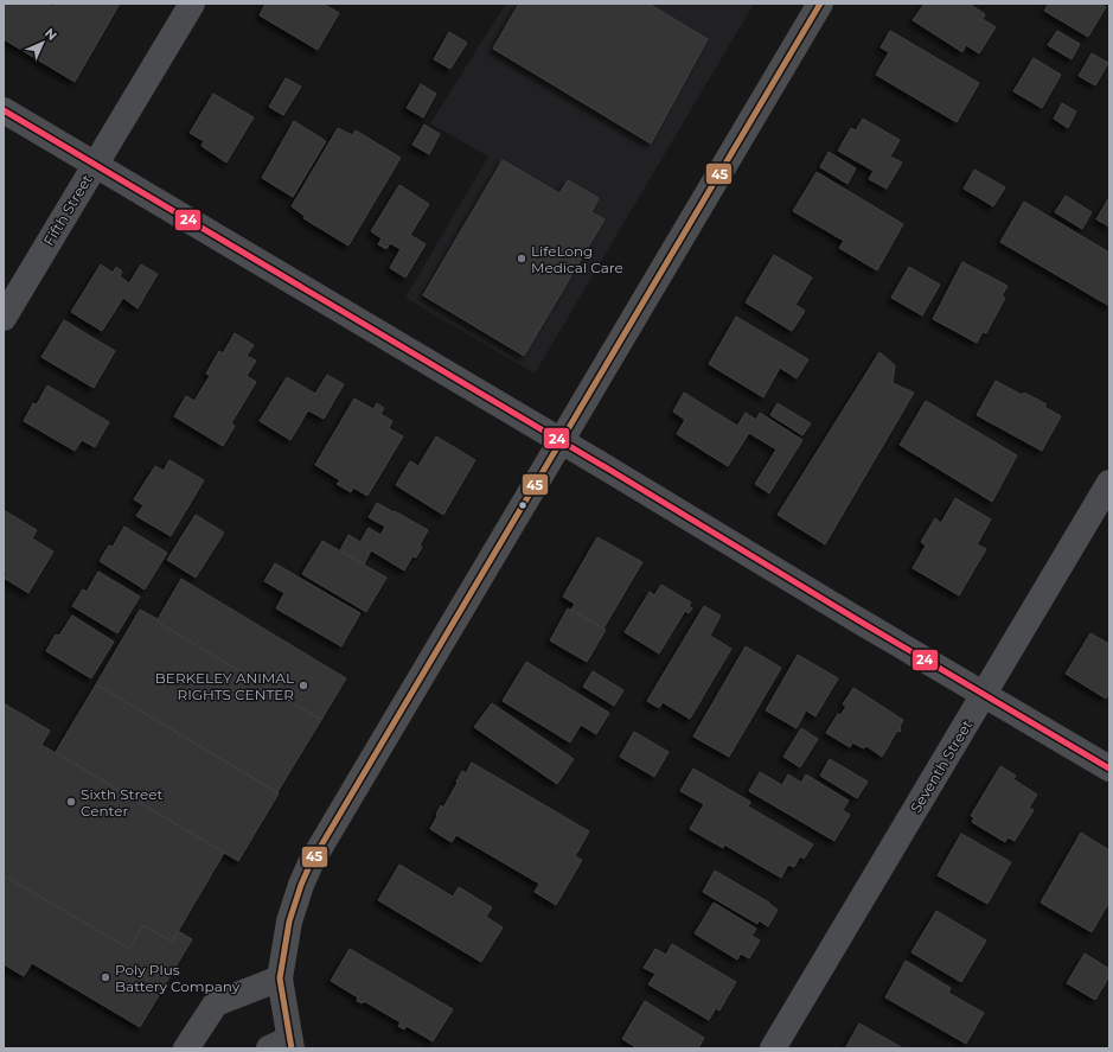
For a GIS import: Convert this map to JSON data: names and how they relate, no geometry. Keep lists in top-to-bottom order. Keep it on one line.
{"streets":{"street":["Fifth Street","Seventh Street"]},"places":["LifeLong Medical Care","BERKELEY ANIMAL RIGHTS CENTER","Sixth Street Center","Poly Plus Battery Company"],"lines":["transit line 45","transit line 24"],"north":"top right"}
